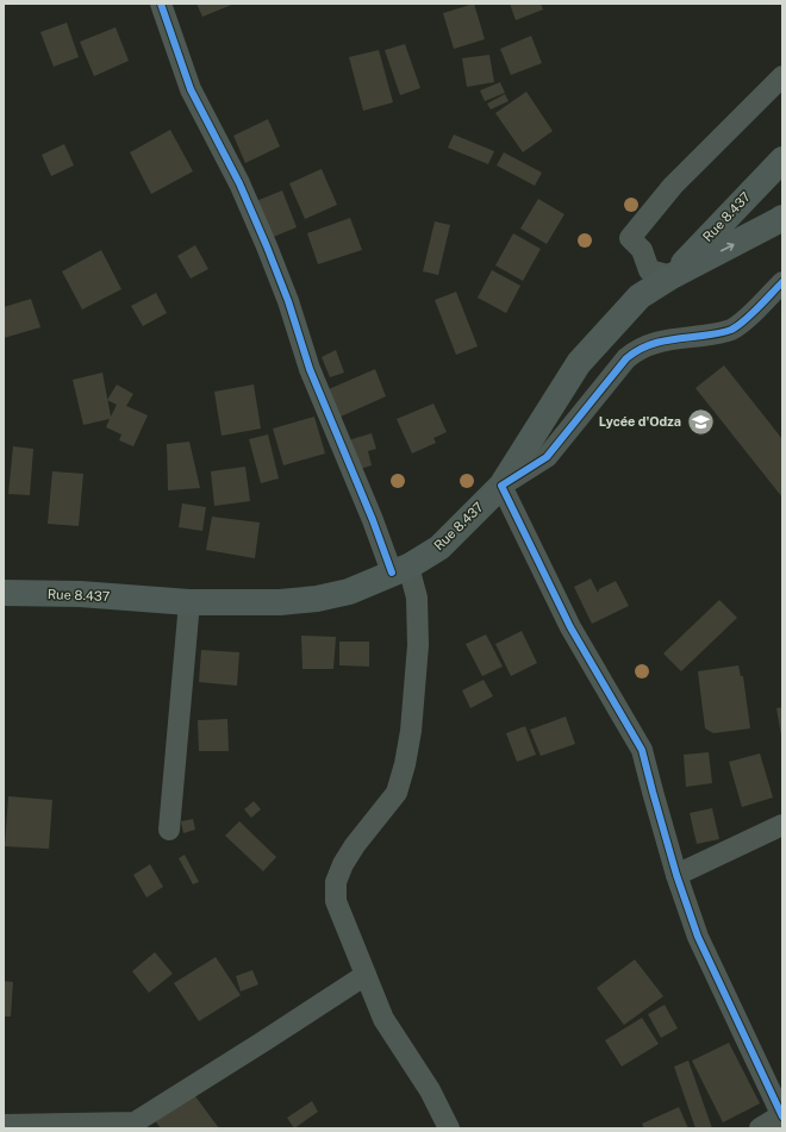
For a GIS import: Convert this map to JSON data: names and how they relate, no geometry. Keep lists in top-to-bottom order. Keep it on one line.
{"streets":{"main road":["Rue 8.437"]},"places":{"school or university":["Lycée d'Odza"]}}
